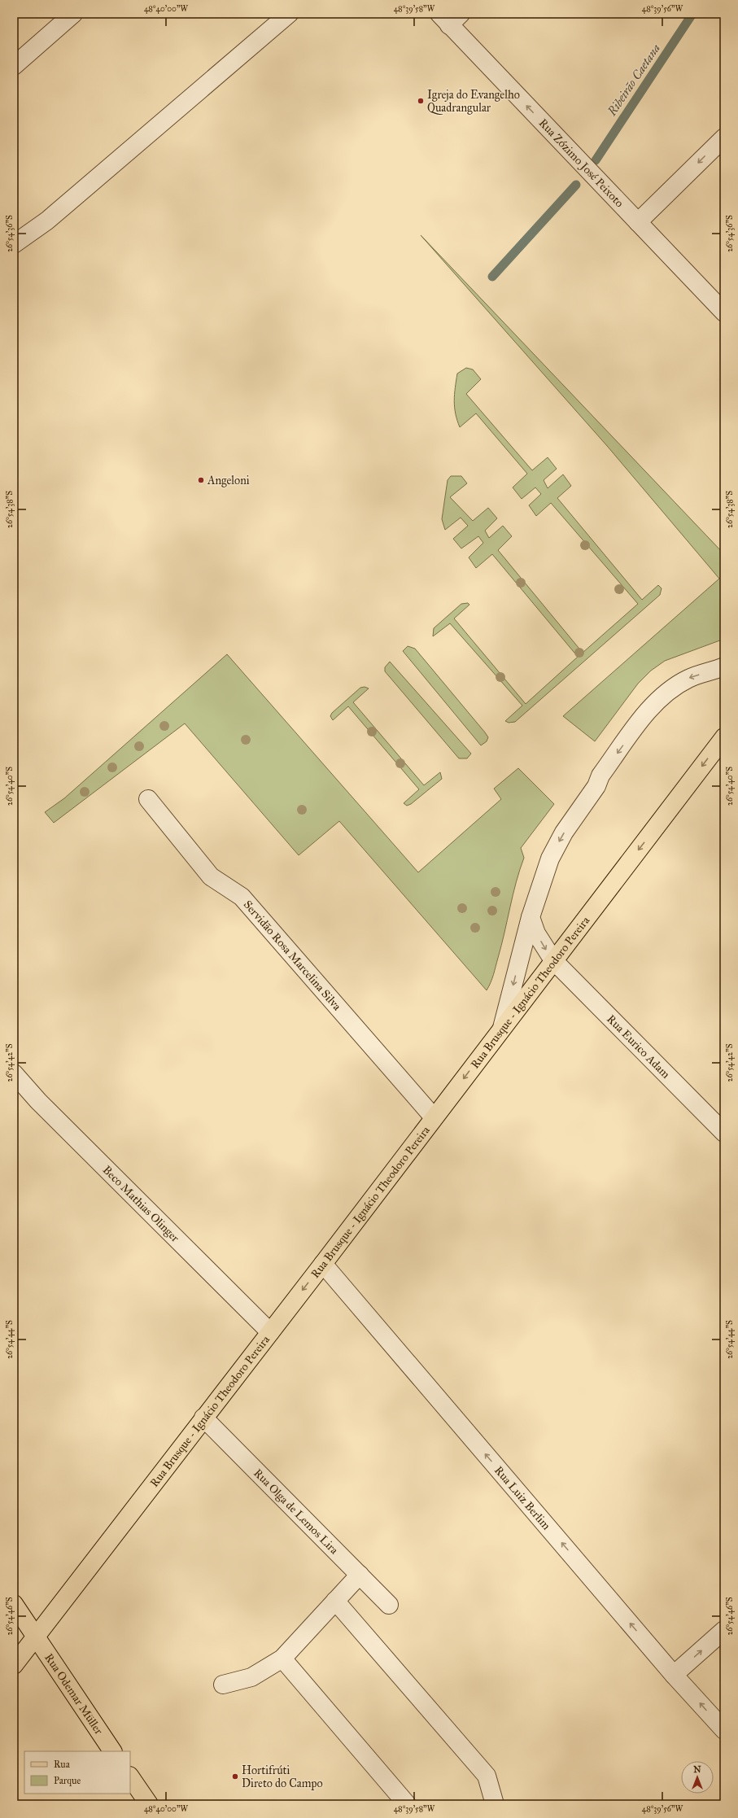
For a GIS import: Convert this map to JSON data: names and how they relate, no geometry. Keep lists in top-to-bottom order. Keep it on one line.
{"streets":{"main road":["Rua Brusque - Ignácio Theodoro Pereira","Rua Odemar Müller"],"street":["Rua Zózimo José Peixoto","Servidão Rosa Marcelina Silva","Rua Eurico Adam","Beco Mathias Olinger","Rua Luiz Berlim","Rua Olga de Lemos Lira"]},"crossings":[["Servidão Rosa Marcelina Silva","Rua Brusque - Ignácio Theodoro Pereira"],["Rua Brusque - Ignácio Theodoro Pereira","Rua Eurico Adam"],["Rua Brusque - Ignácio Theodoro Pereira","Beco Mathias Olinger"],["Rua Brusque - Ignácio Theodoro Pereira","Rua Luiz Berlim"],["Rua Brusque - Ignácio Theodoro Pereira","Rua Olga de Lemos Lira"],["Rua Brusque - Ignácio Theodoro Pereira","Rua Odemar Müller"]],"one_way":["Rua Zózimo José Peixoto","Rua Brusque - Ignácio Theodoro Pereira","Rua Luiz Berlim"],"water":["Ribeirão Caetana"],"places":["Igreja do Evangelho Quadrangular","Angeloni","Hortifrúti Direto do Campo"],"legend":["Rua","Parque"],"north":"top","coordinates":["48°40'00\"W","48°39'58\"W","48°39'56\"W","26°54'36\"S","26°54'38\"S","26°54'40\"S","26°54'42\"S","26°54'44\"S","26°54'46\"S"]}
